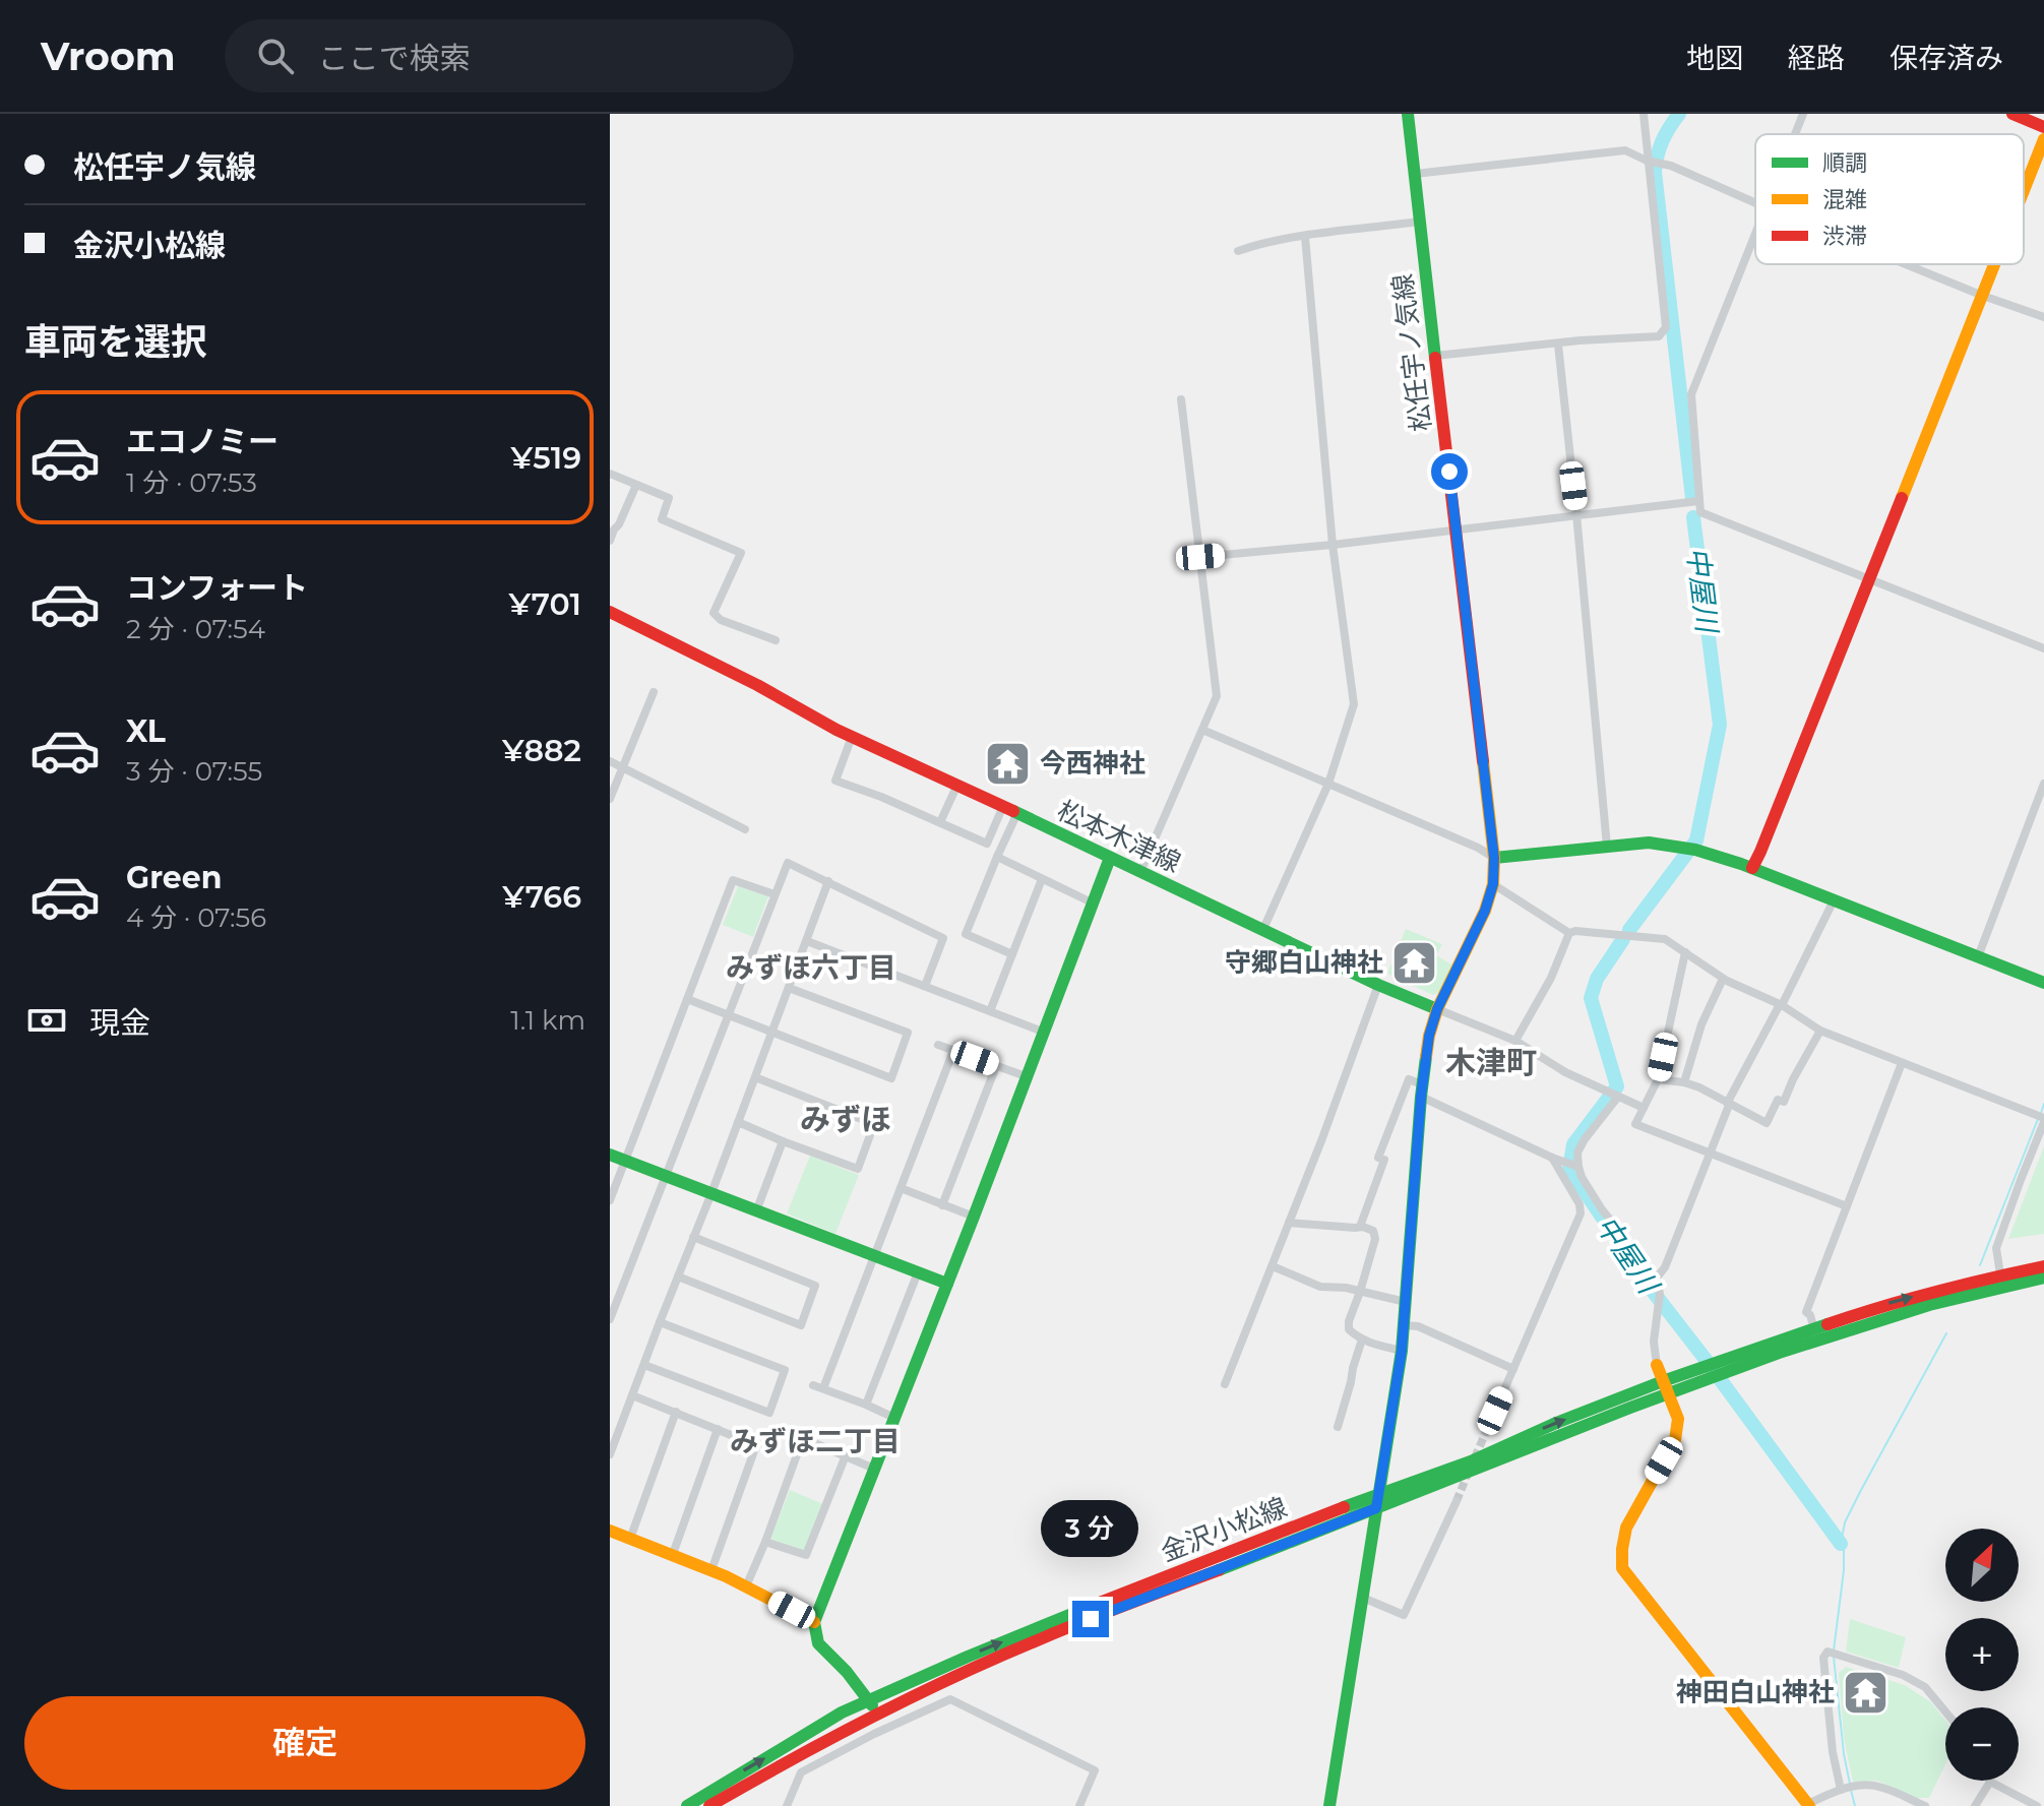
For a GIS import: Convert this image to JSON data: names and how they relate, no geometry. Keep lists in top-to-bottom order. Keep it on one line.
{"streets":{"main road":["松任宇ノ気線","松本木津線","金沢小松線"]},"crossings":[["松任宇ノ気線","松本木津線"],["松任宇ノ気線","金沢小松線"]],"districts":["みずほ六丁目","木津町","みずほ","みずほ二丁目"],"water":["中屋川"],"places":{"temple":["今西神社","守郷白山神社","神田白山神社"]},"legend":["順調","混雑","渋滞"],"north":"top right","page":{"header":"Vroom","search":"ここで検索","nav":["地図","経路","保存済み"],"banner":["松任宇ノ気線","金沢小松線"],"heading":"車両を選択","list":[{"name":"エコノミー","note":"1 分 · 07:53","value":"¥519"},{"name":"コンフォート","note":"2 分 · 07:54","value":"¥701"},{"name":"XL","note":"3 分 · 07:55","value":"¥882"},{"name":"Green","note":"4 分 · 07:56","value":"¥766"}],"pay":["現金","1.1 km"],"bubble":"3 分","map_buttons":["+","−"],"buttons":"確定"}}
